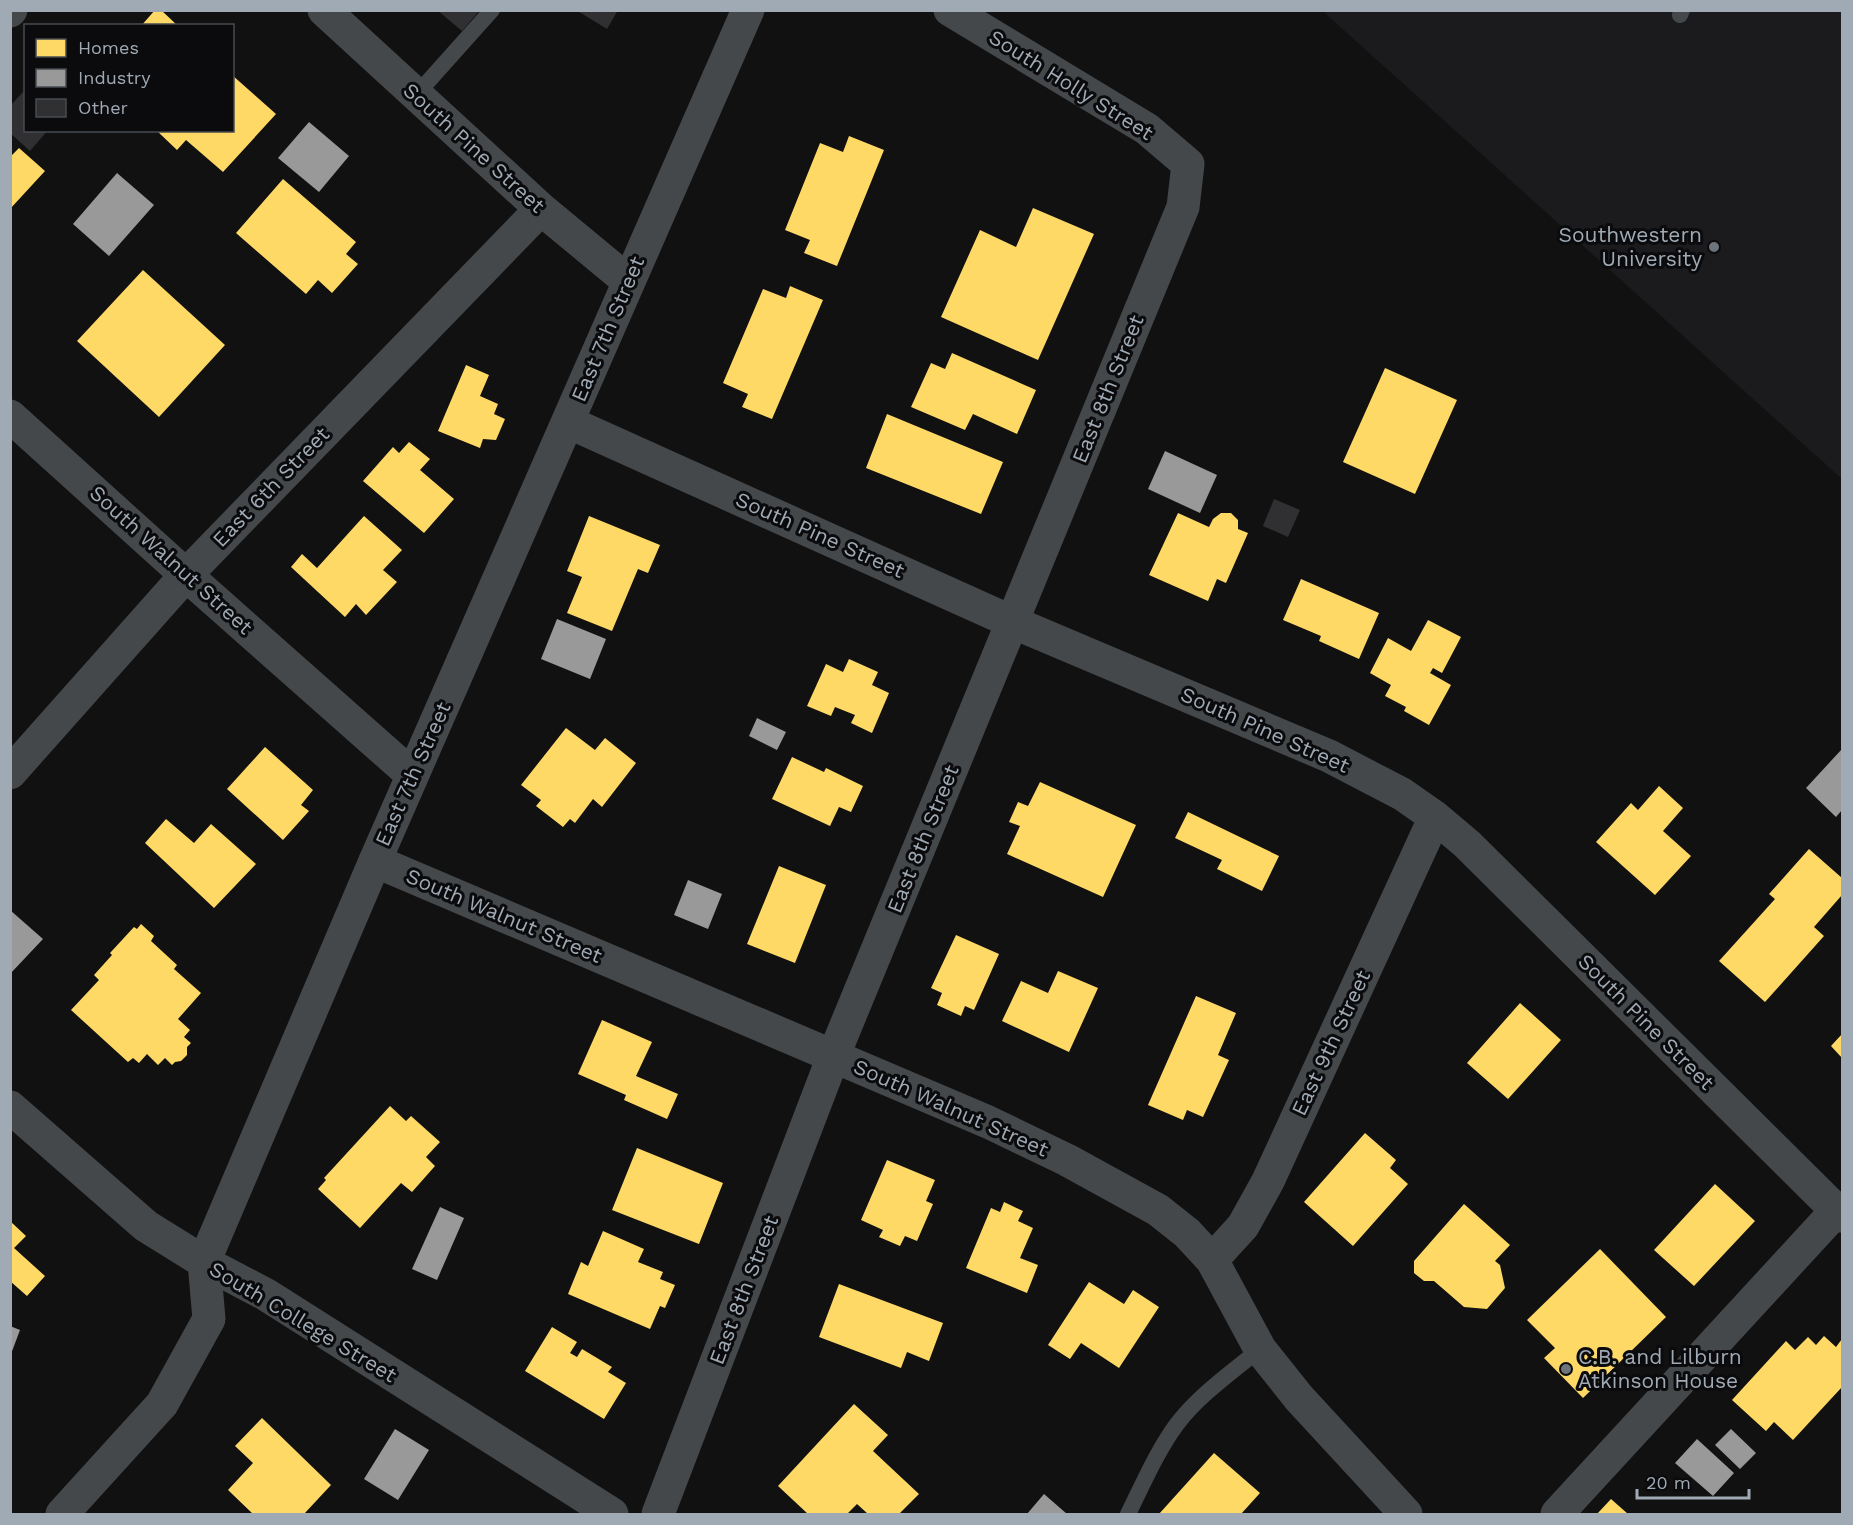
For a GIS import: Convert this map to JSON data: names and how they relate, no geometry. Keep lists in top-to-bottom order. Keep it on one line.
{"streets":{"street":["South Holly Street","South Pine Street","East 7th Street","East 8th Street","East 6th Street","South Walnut Street","East 9th Street","South College Street"]},"crossings":[["South Holly Street","East 8th Street"],["South Pine Street","East 7th Street"],["South Pine Street","East 8th Street"],["South Pine Street","East 6th Street"],["South Pine Street","East 9th Street"],["East 7th Street","South Walnut Street"],["East 7th Street","South College Street"],["East 8th Street","South Walnut Street"],["East 6th Street","South Walnut Street"],["South Walnut Street","East 9th Street"]],"places":["Southwestern University","C.B. and Lilburn Atkinson House"],"legend":["Homes","Industry","Other"],"scale_bar":"20 m"}
